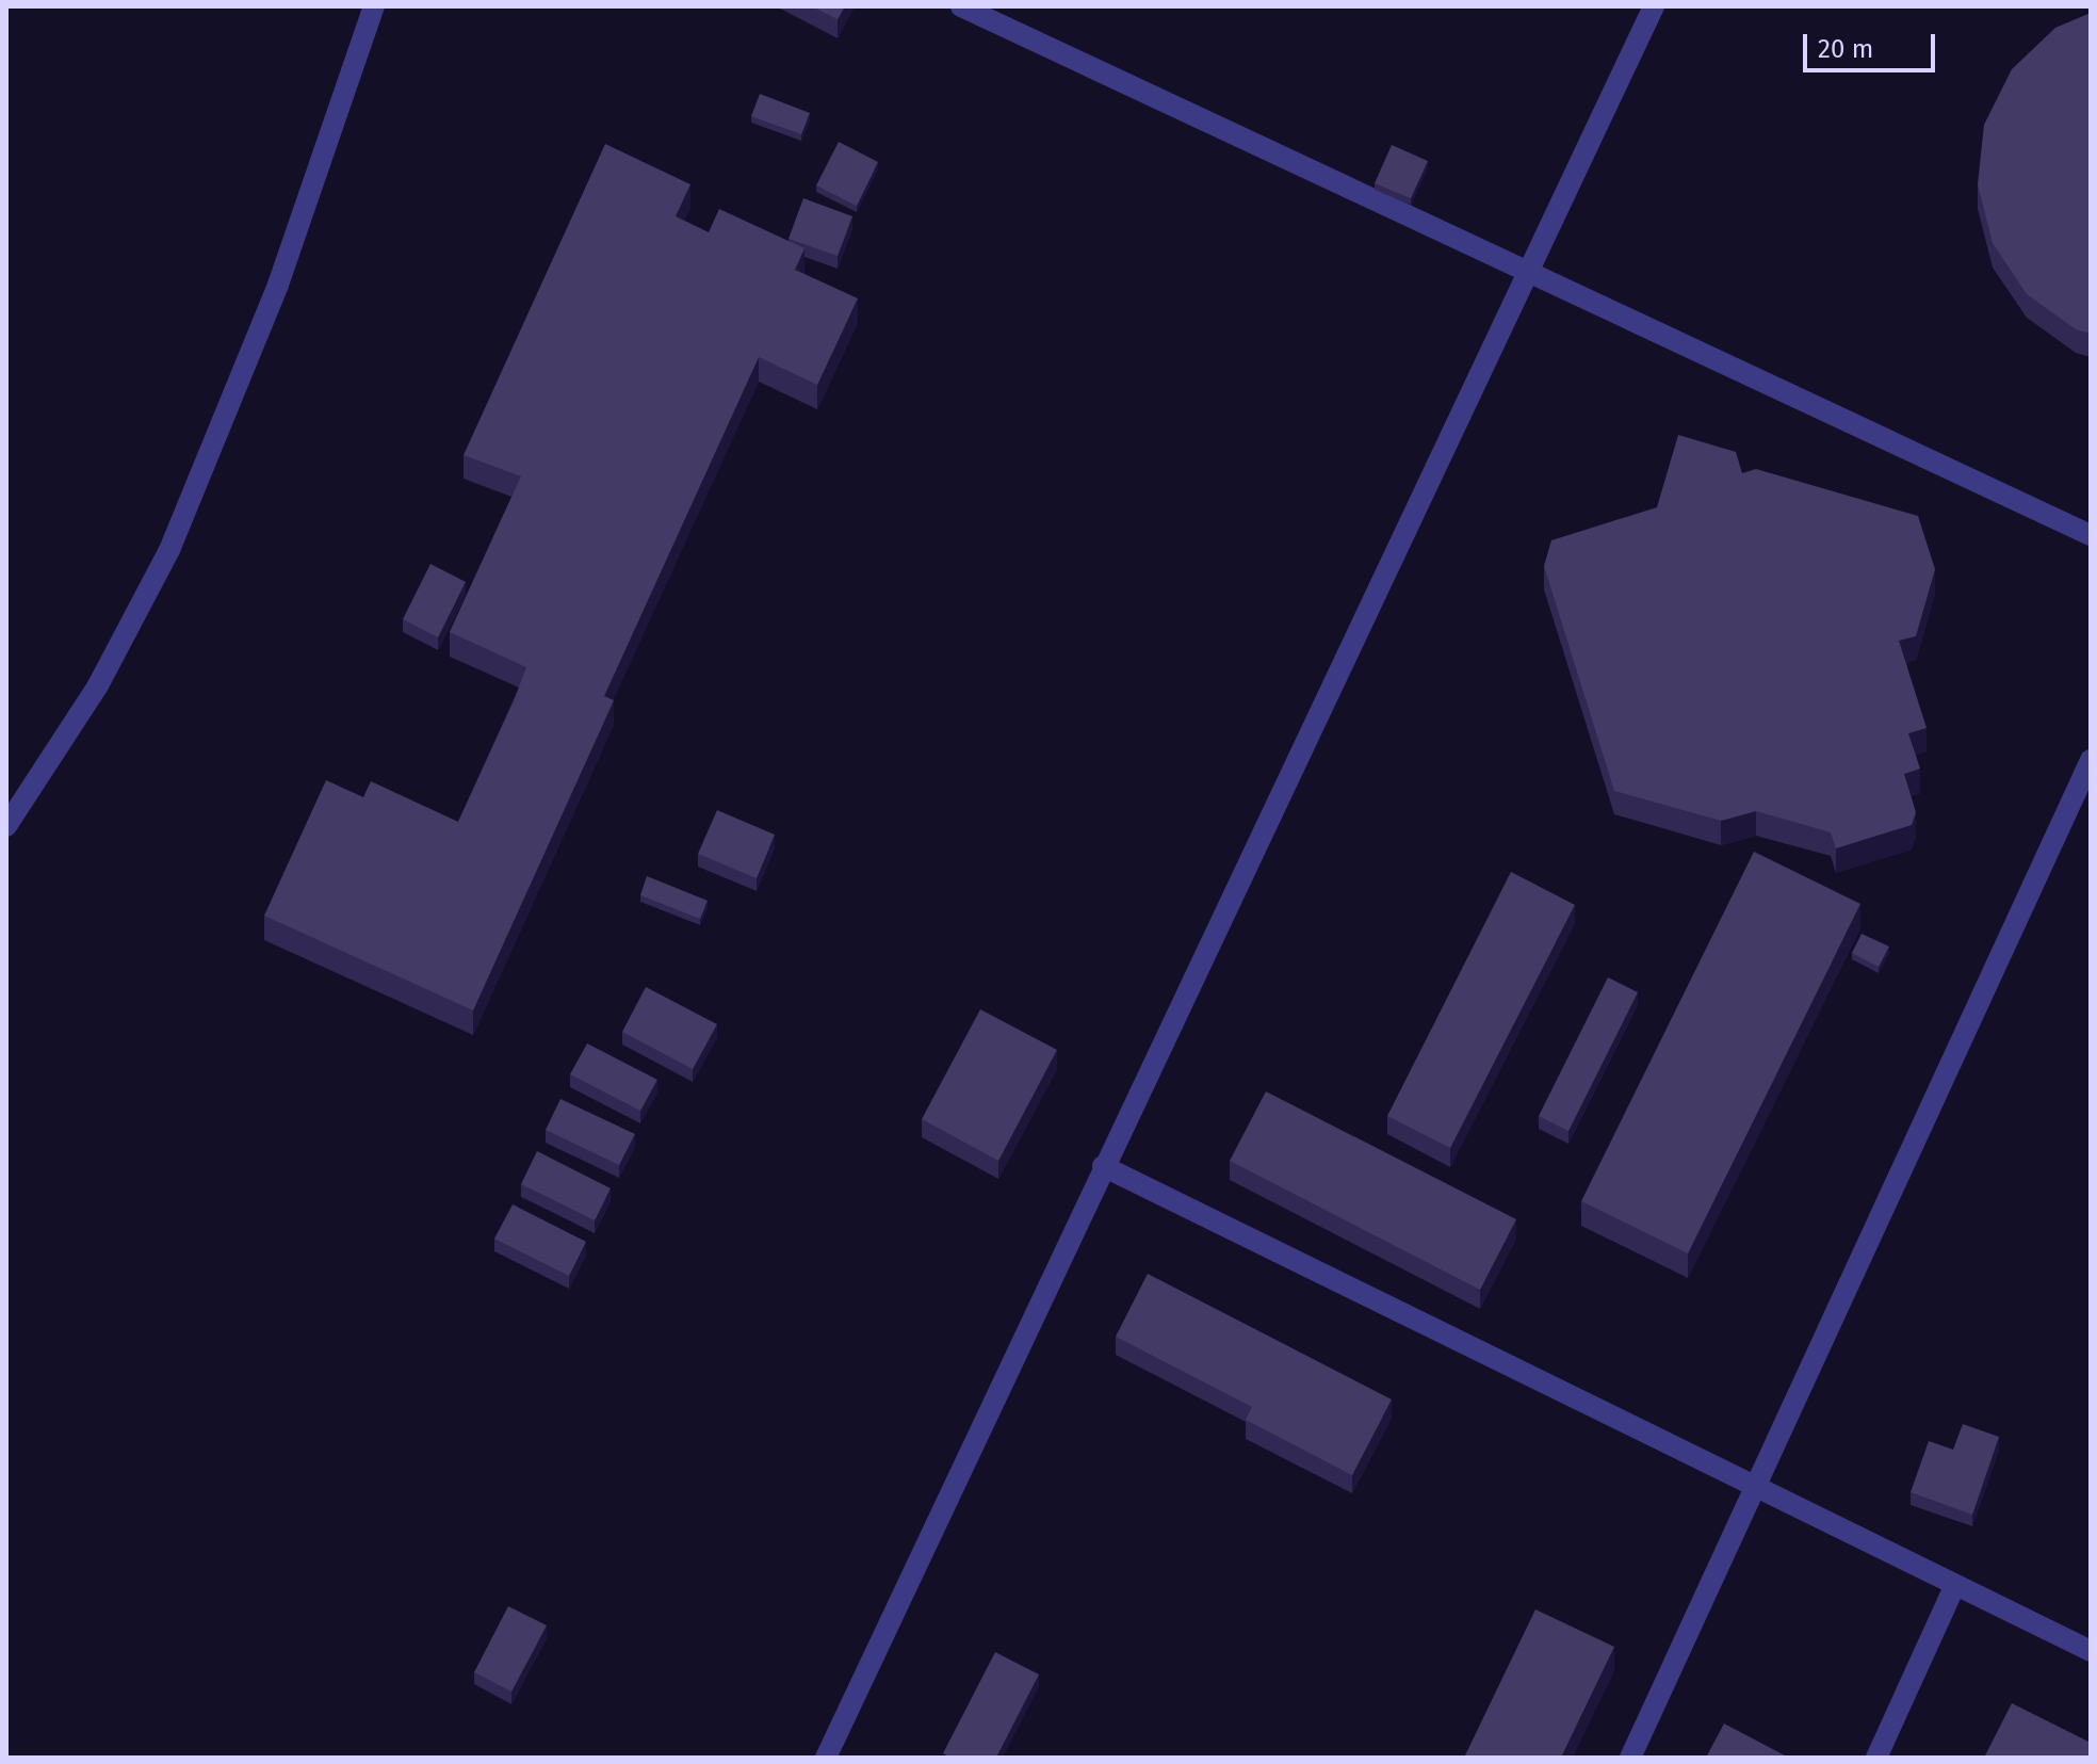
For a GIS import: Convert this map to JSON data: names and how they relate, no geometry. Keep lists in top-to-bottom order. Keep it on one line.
{"scale_bar":"20 m"}
